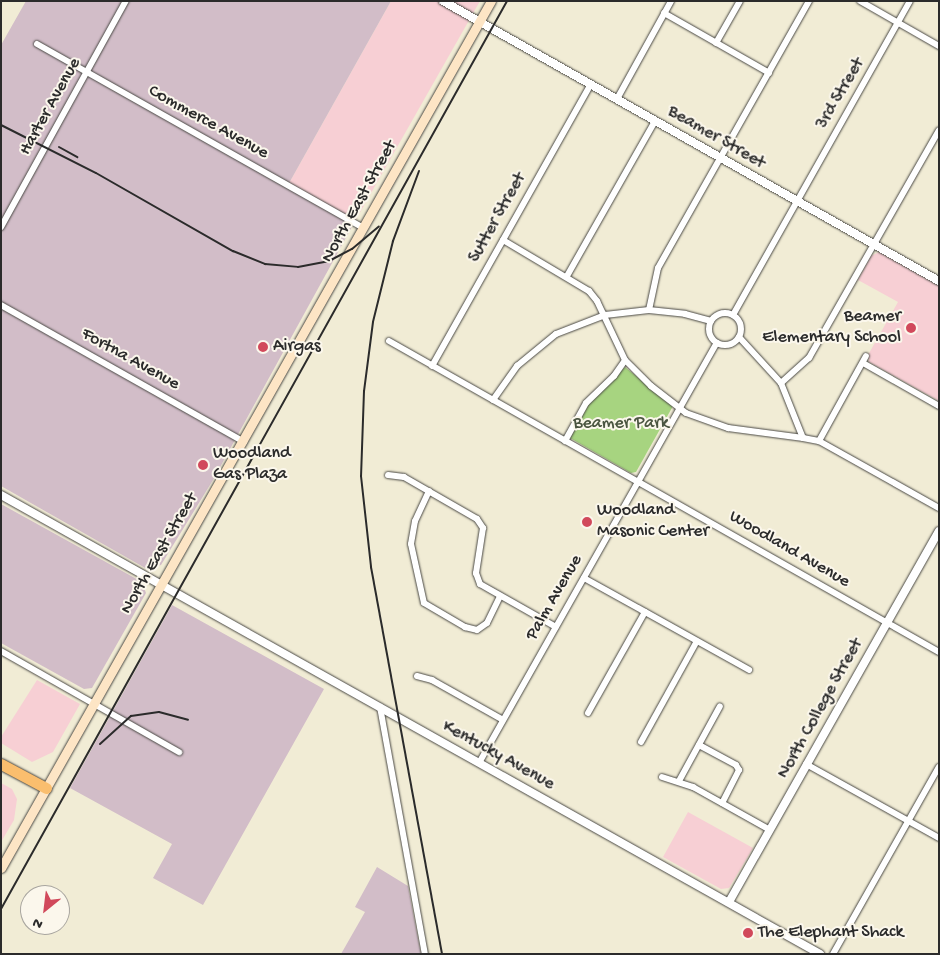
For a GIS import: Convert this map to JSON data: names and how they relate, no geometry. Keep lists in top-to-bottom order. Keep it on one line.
{"streets":{"main road":["North East Street"],"street":["3rd Street","Harter Avenue","Commerce Avenue","Beamer Street","Sutter Street","Fortna Avenue","Woodland Avenue","Palm Avenue","North College Street","Kentucky Avenue"]},"crossings":[["3rd Street","Beamer Street"],["Harter Avenue","Commerce Avenue"],["Commerce Avenue","North East Street"],["Beamer Street","North East Street"],["Beamer Street","Sutter Street"],["North East Street","Fortna Avenue"],["North East Street","Kentucky Avenue"],["Sutter Street","Woodland Avenue"],["Woodland Avenue","Palm Avenue"],["Woodland Avenue","North College Street"],["Palm Avenue","Kentucky Avenue"],["North College Street","Kentucky Avenue"]],"parks":["Beamer Park"],"places":["Beamer Elementary School","Airgas","Woodland Gas Plaza","Woodland Masonic Center","The Elephant Shack"],"north":"bottom left"}
